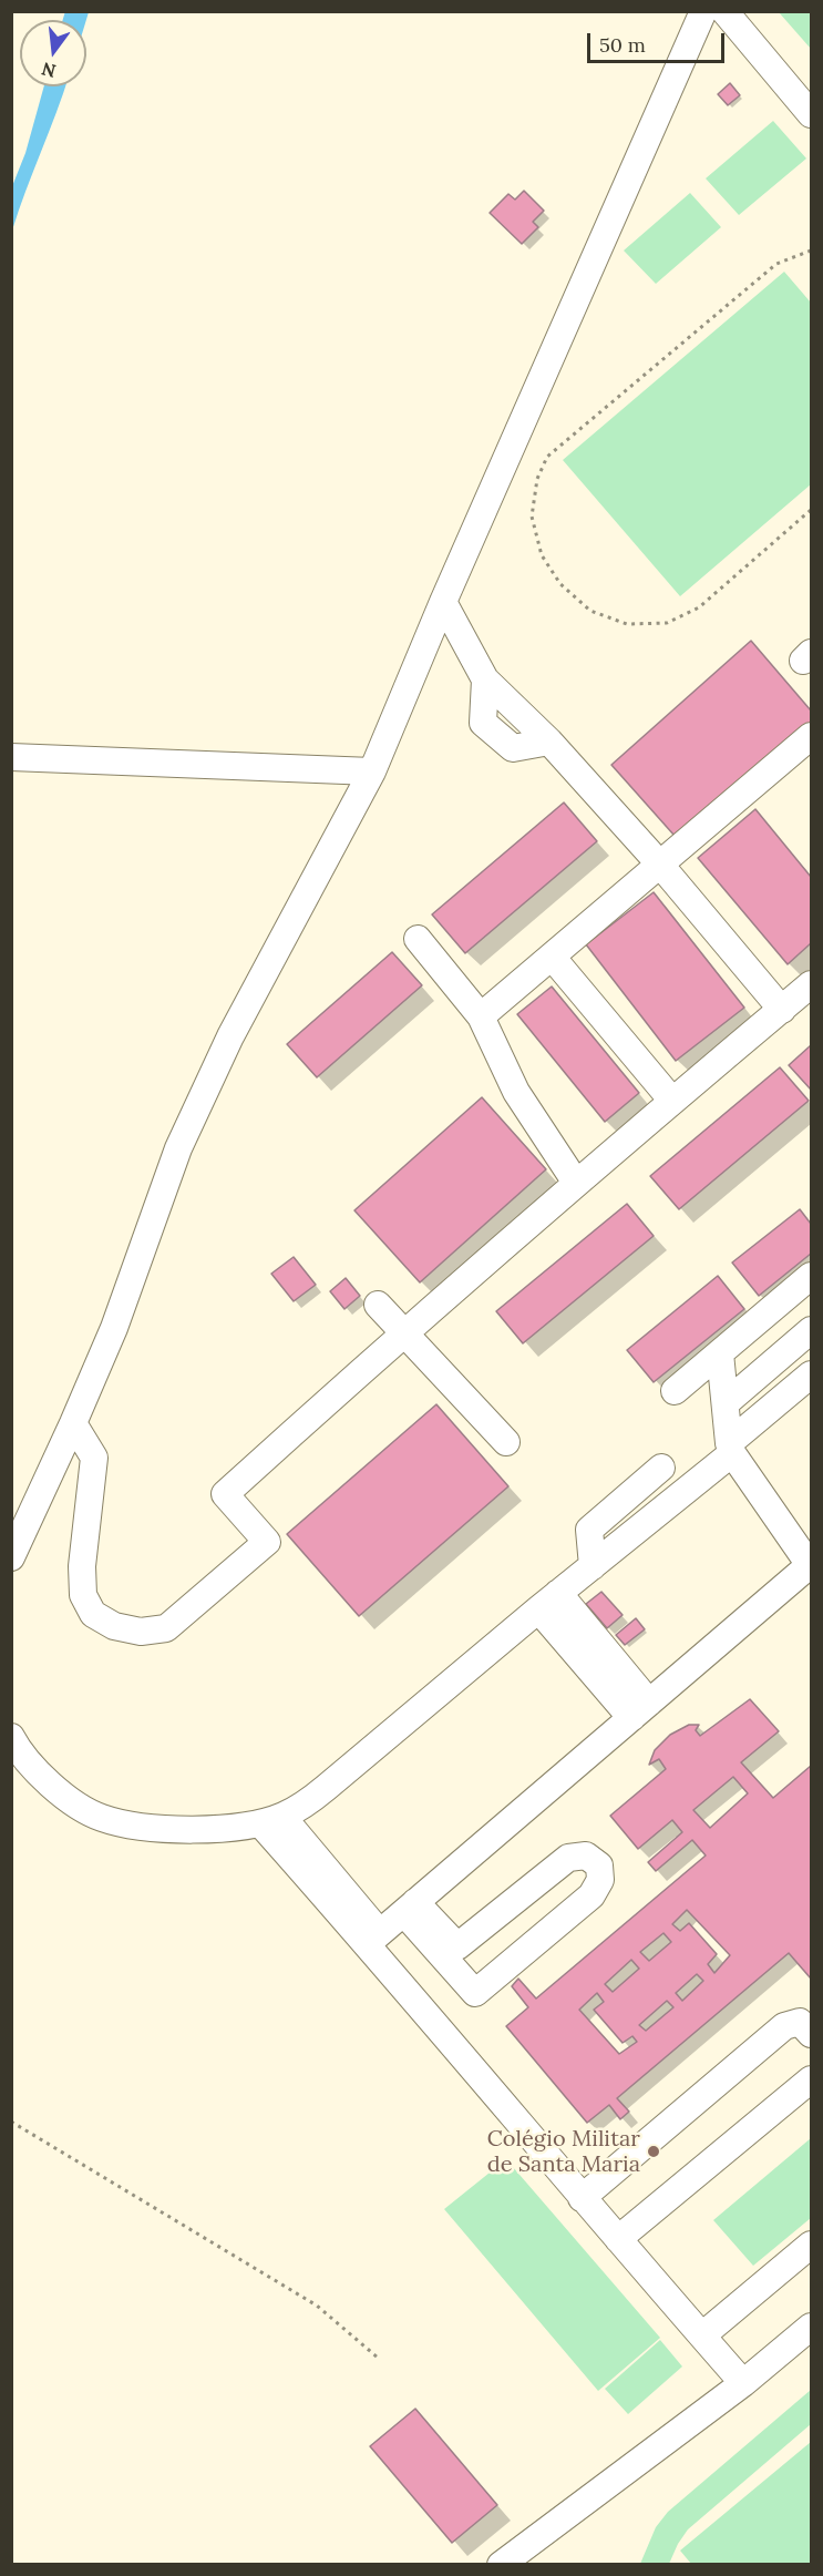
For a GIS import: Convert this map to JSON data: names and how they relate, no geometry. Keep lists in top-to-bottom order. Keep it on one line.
{"places":["Colégio Militar de Santa Maria"],"scale_bar":"50 m","north":"bottom"}
